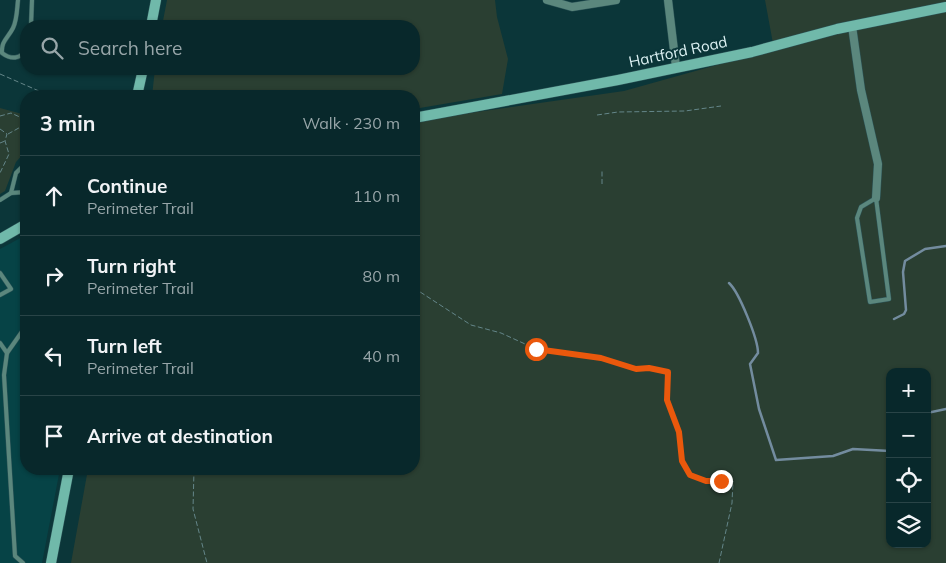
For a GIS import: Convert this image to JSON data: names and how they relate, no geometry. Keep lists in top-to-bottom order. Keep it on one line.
{"streets":{"street":["Hartford Road"]},"page":{"search":"Search here","heading":["3 min","Walk · 230 m"],"list":[["Continue","Perimeter Trail","110 m"],["Turn right","Perimeter Trail","80 m"],["Turn left","Perimeter Trail","40 m"],"Arrive at destination"],"map_buttons":["+","−"]}}
